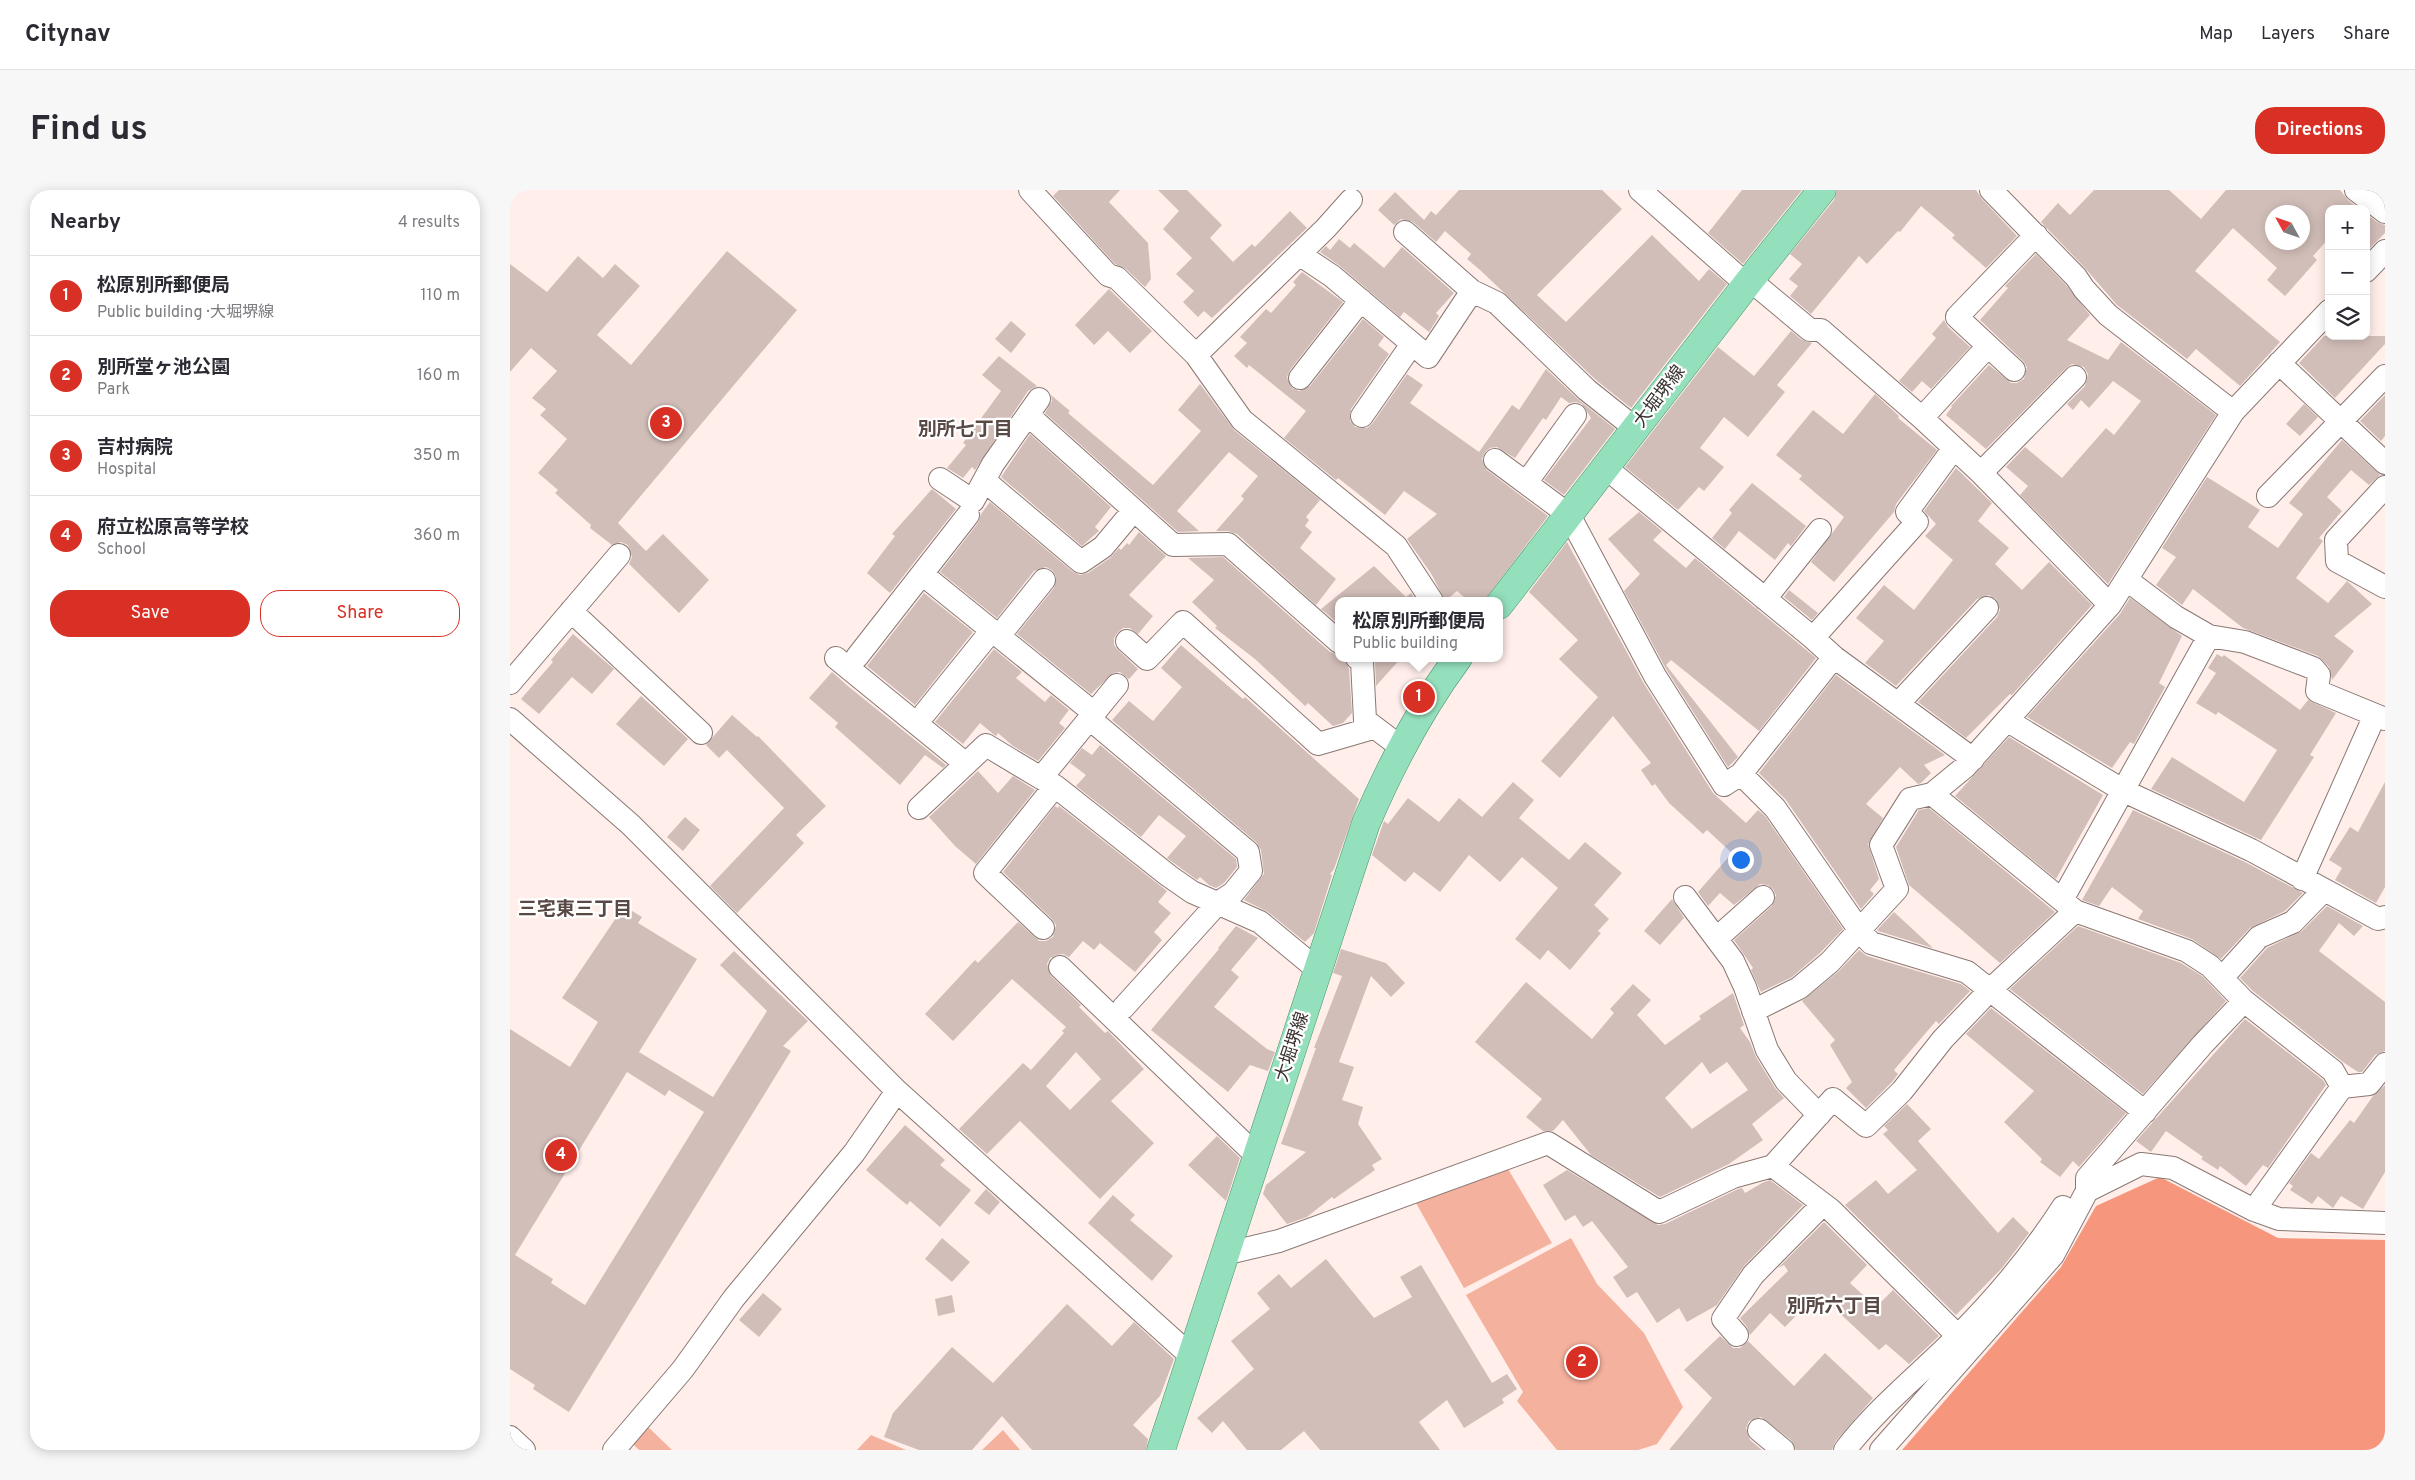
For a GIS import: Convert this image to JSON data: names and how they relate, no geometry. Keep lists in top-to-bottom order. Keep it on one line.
{"streets":{"main road":["大堀堺線"]},"districts":["別所七丁目","三宅東三丁目","別所六丁目"],"north":"top left","page":{"header":"Citynav","nav":["Map","Layers","Share"],"buttons":["Directions",["Save","Share"]],"title":"Find us","heading":["Nearby","4 results"],"map_buttons":["+","−"],"list":[{"mark":"1","name":"松原別所郵便局","note":"Public building · 大堀堺線","value":"110 m"},{"mark":"2","name":"別所堂ヶ池公園","note":"Park","value":"160 m"},{"mark":"3","name":"吉村病院","note":"Hospital","value":"350 m"},{"mark":"4","name":"府立松原高等学校","note":"School","value":"360 m"}],"pins":["3","1","4","2"],"popup":["松原別所郵便局","Public building"]}}
